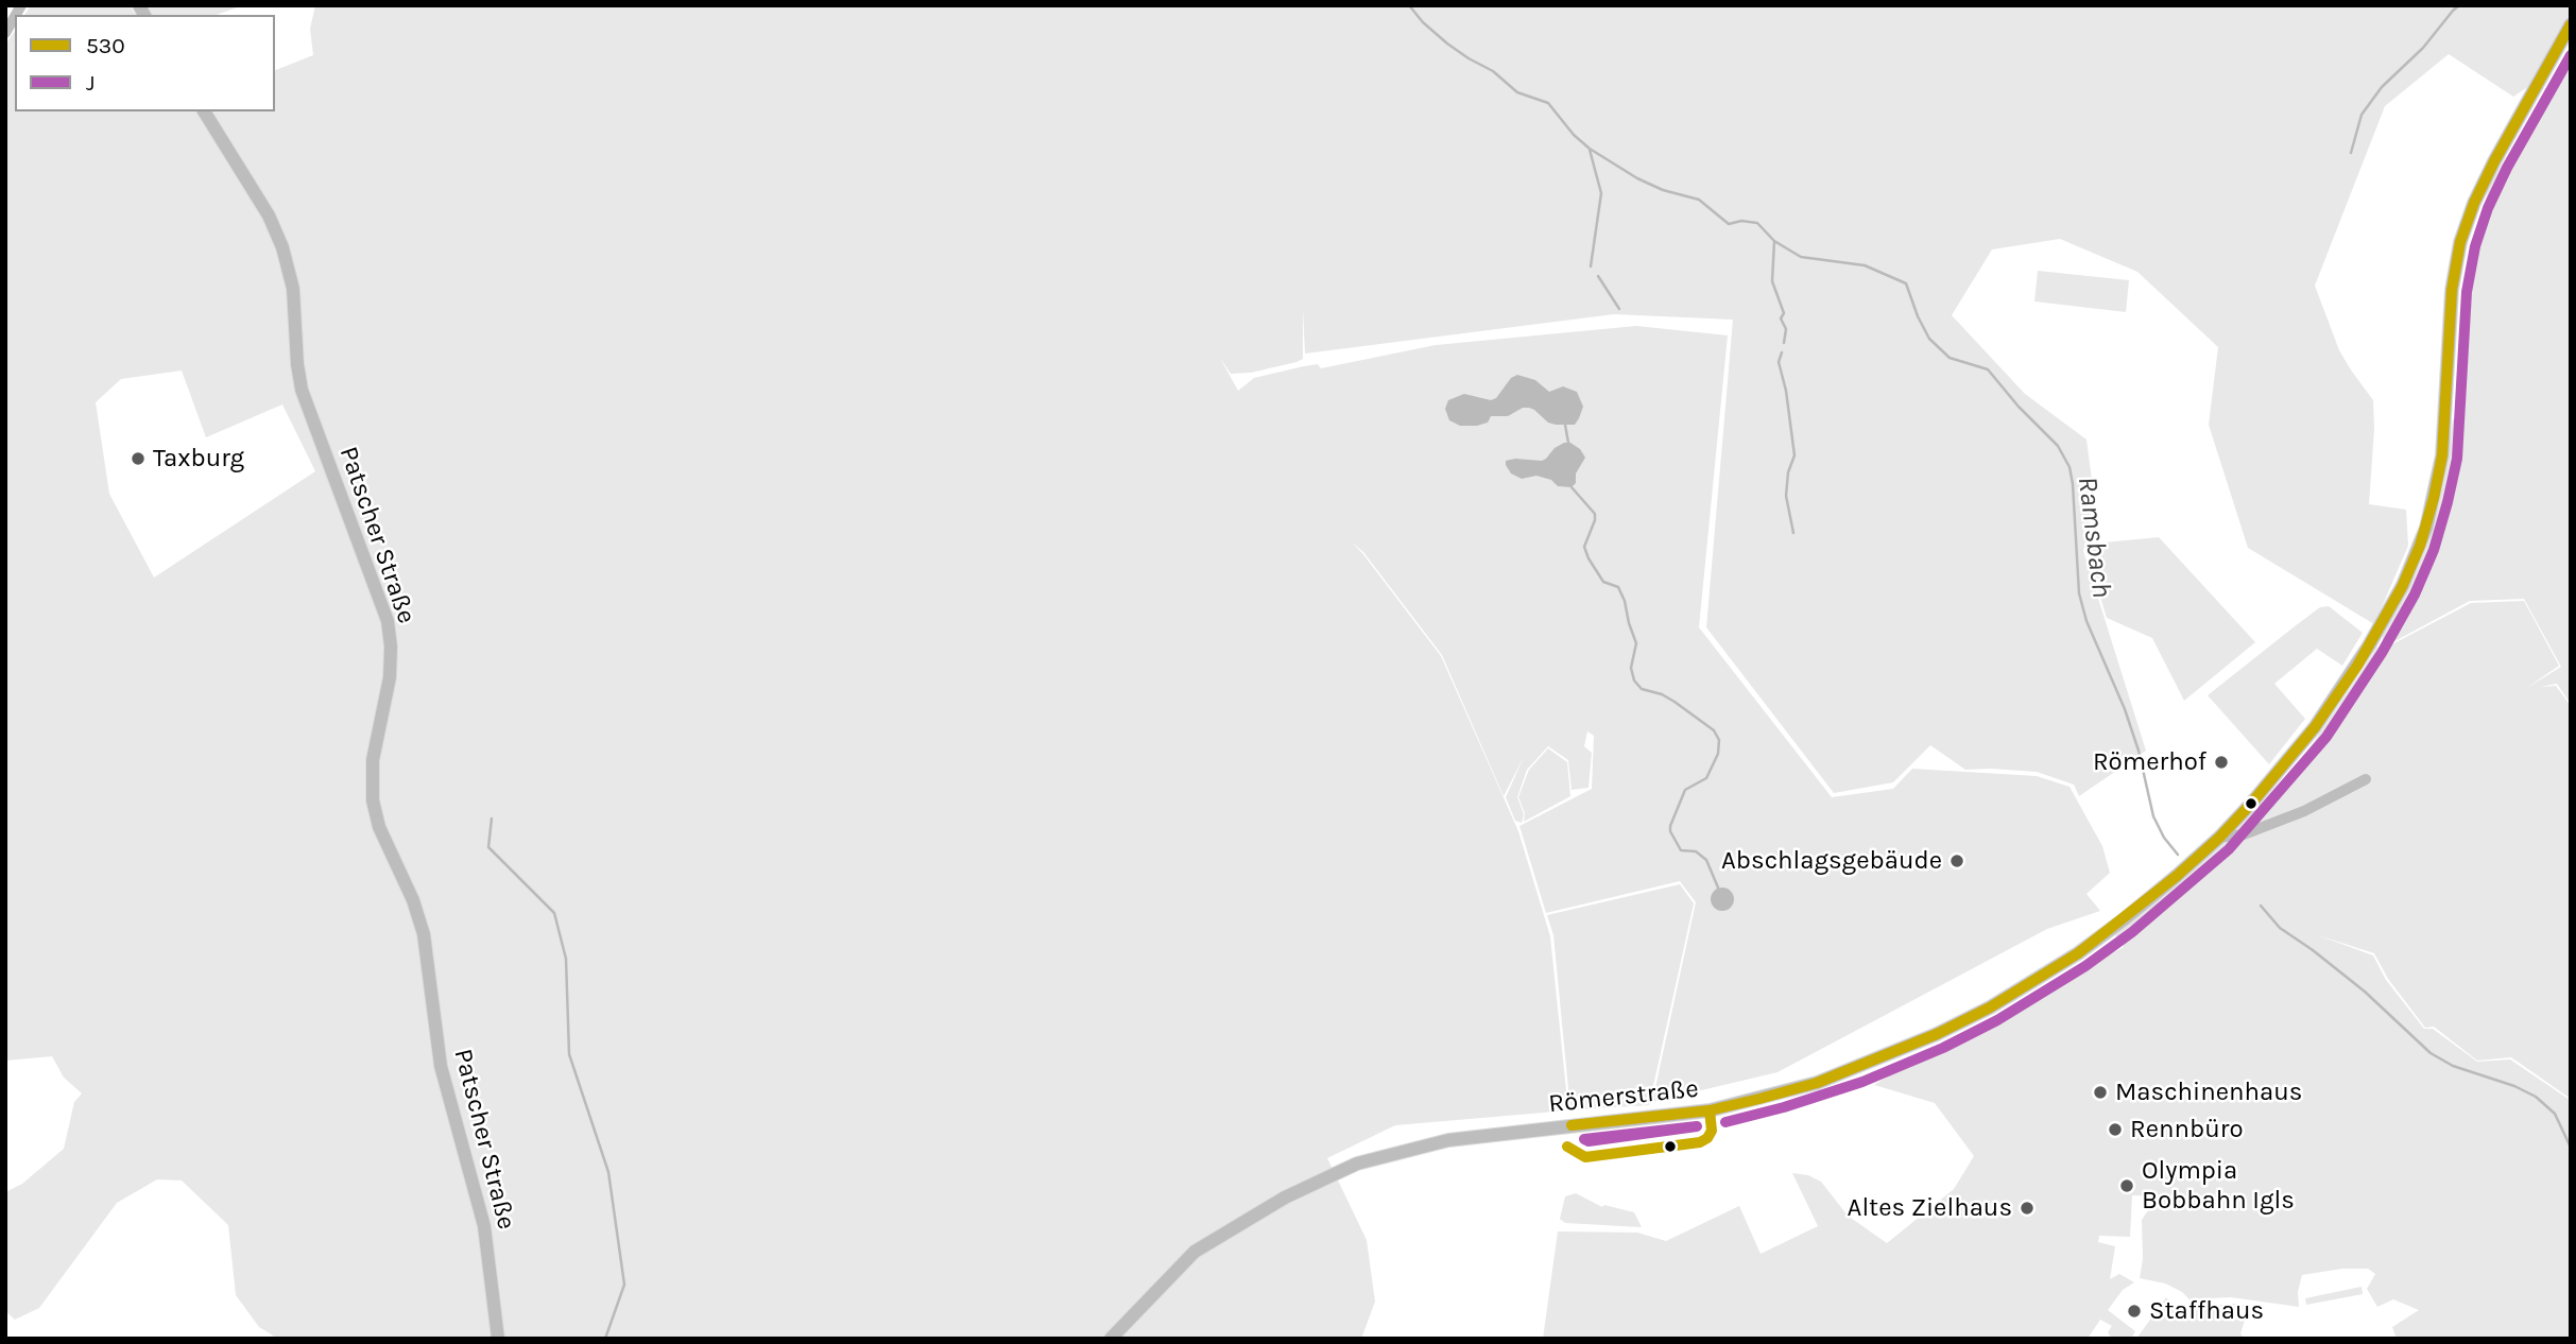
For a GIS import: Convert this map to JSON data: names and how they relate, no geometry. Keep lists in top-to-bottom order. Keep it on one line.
{"streets":{"main road":["Patscher Straße","Römerstraße"]},"water":["Ramsbach"],"places":["Taxburg","Römerhof","Abschlagsgebäude","Maschinenhaus","Rennbüro","Olympia Bobbahn Igls","Altes Zielhaus","Staffhaus"],"lines":["transit line 530","transit line J"],"legend":["530","J"]}
